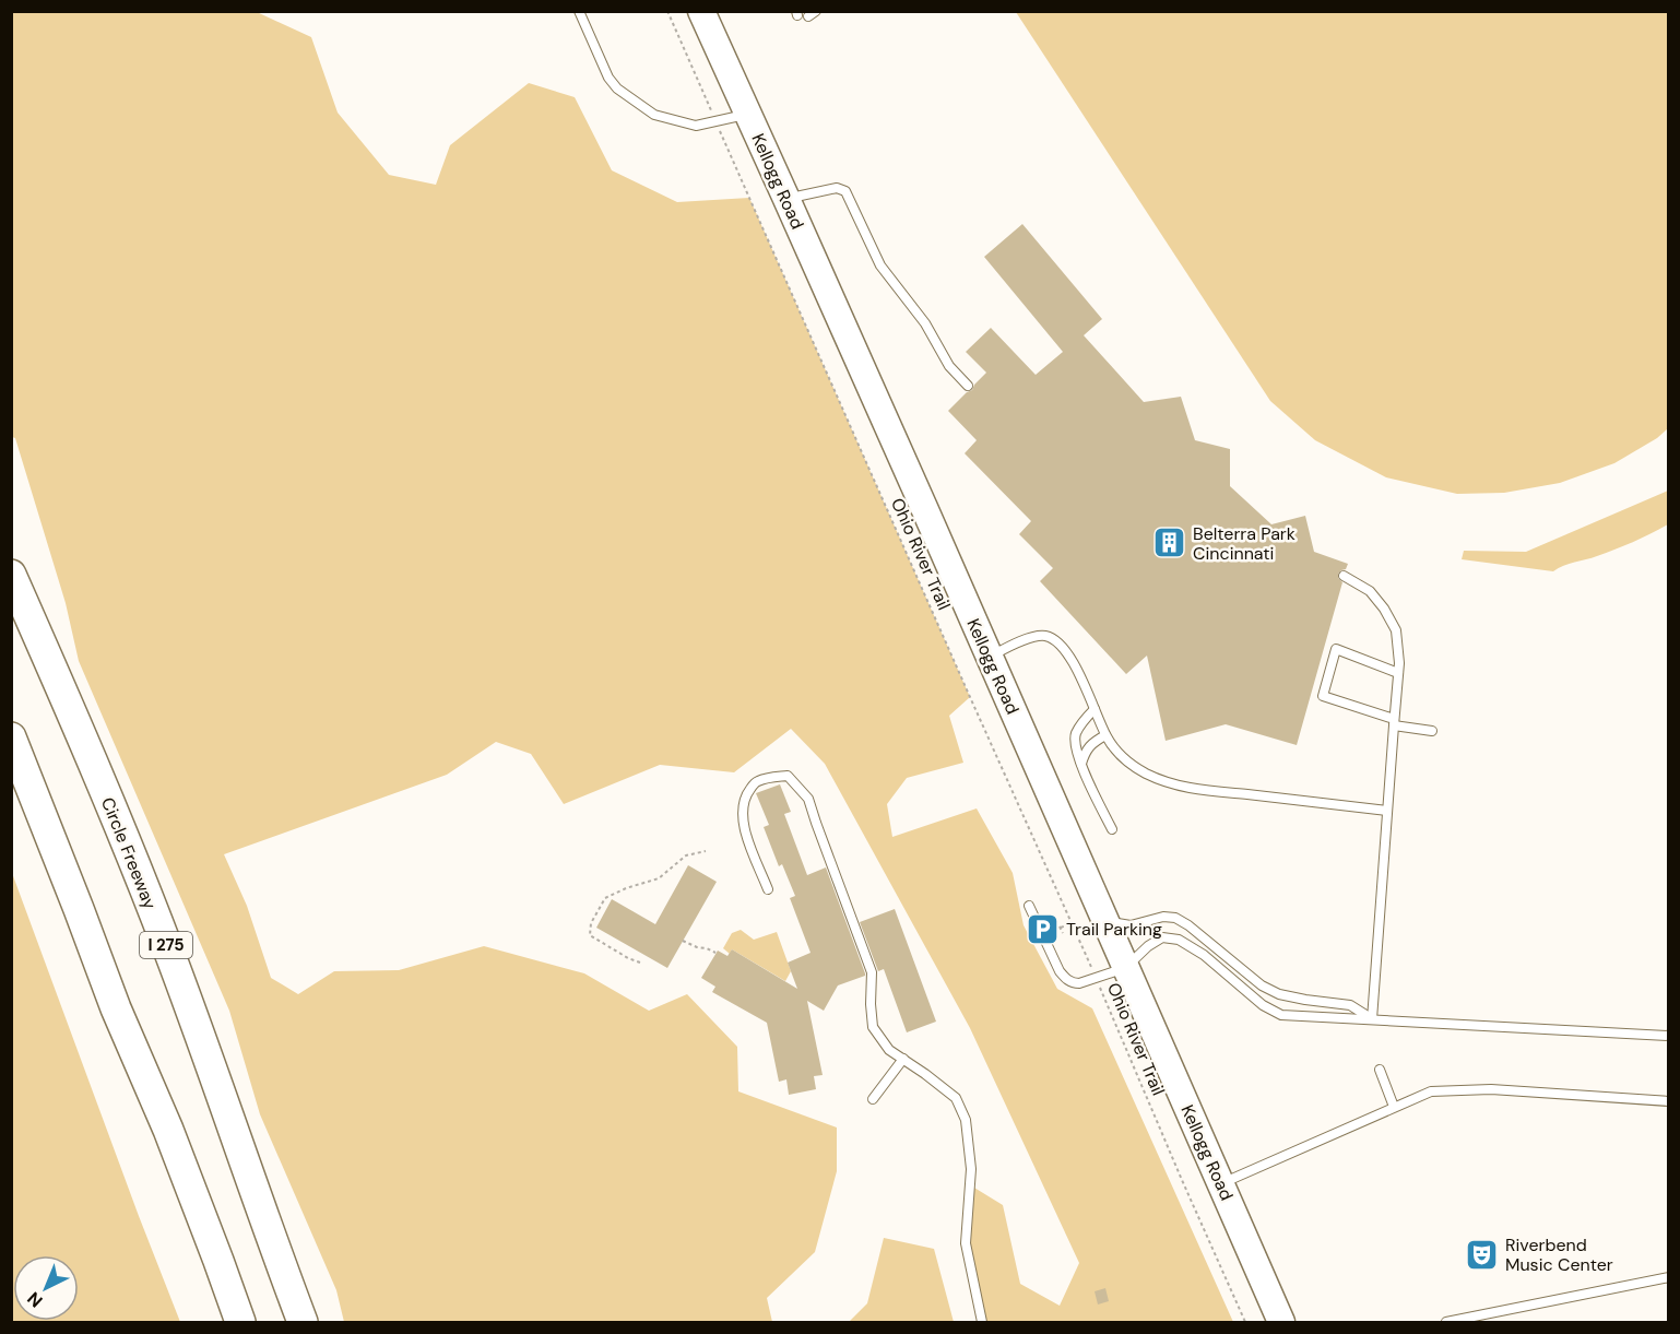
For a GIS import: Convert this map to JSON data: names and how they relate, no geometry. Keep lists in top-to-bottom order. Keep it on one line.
{"streets":{"highway":["Circle Freeway","I 275"],"main road":["Kellogg Road"],"path":["Ohio River Trail"]},"places":{"building":["Belterra Park Cincinnati"],"parking":["Trail Parking"],"theatre":["Riverbend Music Center"]},"north":"bottom left"}
